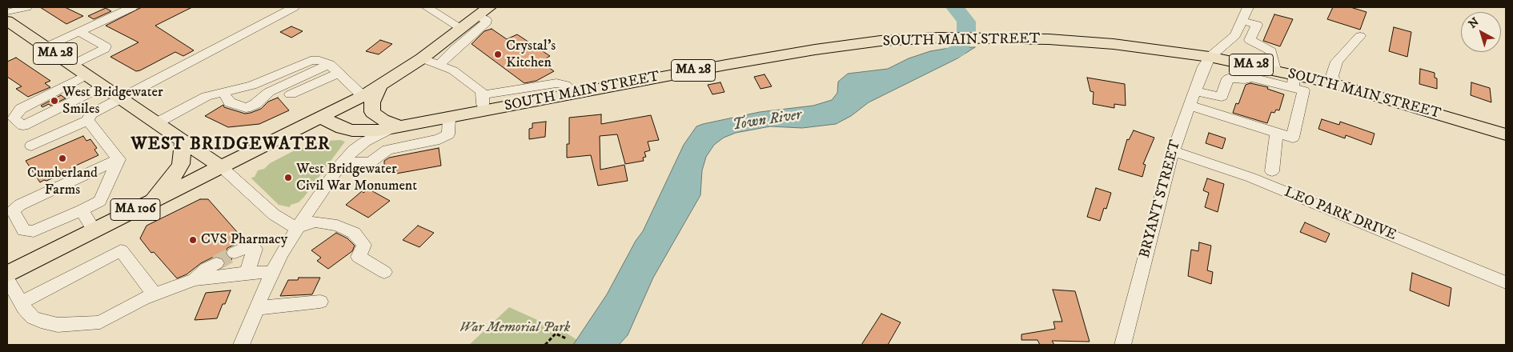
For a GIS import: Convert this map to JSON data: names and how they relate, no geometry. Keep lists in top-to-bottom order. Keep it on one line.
{"streets":{"main road":["SOUTH MAIN STREET","MA 28","MA 106"],"street":["BRYANT STREET","LEO PARK DRIVE"]},"crossings":[["SOUTH MAIN STREET","BRYANT STREET"],["MA 28","MA 106"],["BRYANT STREET","LEO PARK DRIVE"]],"districts":["WEST BRIDGEWATER"],"water":["Town River"],"parks":["War Memorial Park"],"places":["Crystal's Kitchen","West Bridgewater Smiles","Cumberland Farms","West Bridgewater Civil War Monument","CVS Pharmacy"],"north":"top left"}
